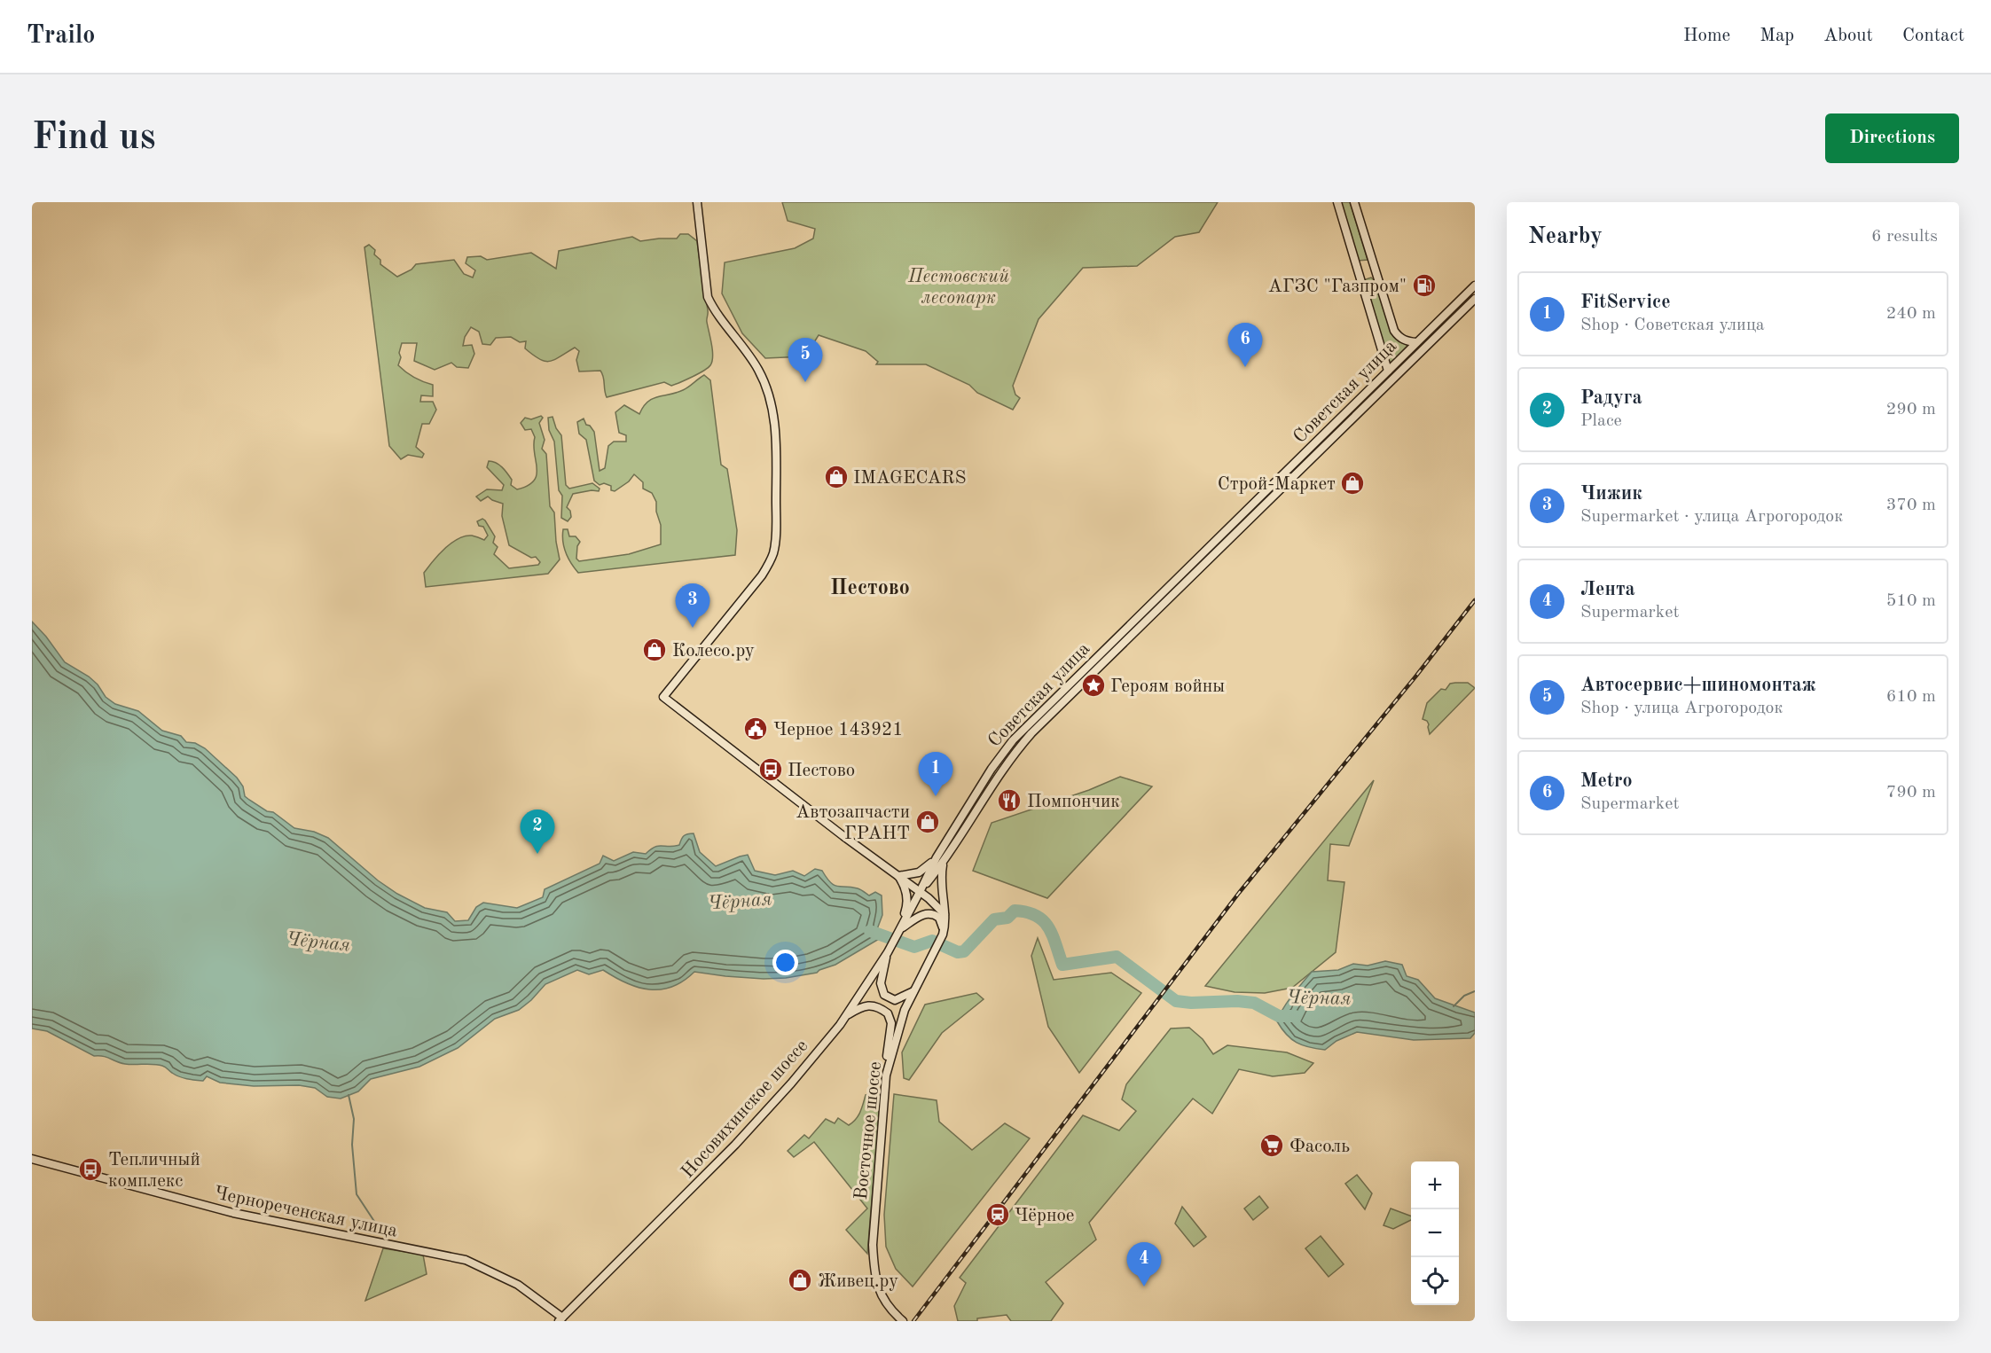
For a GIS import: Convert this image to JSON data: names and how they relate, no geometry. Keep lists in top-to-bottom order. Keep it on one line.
{"streets":{"main road":["Советская улица","Носовихинское шоссе","Восточное шоссе","Чернореченская улица"]},"crossings":[["Советская улица","Носовихинское шоссе"],["Советская улица","Восточное шоссе"],["Носовихинское шоссе","Чернореченская улица"]],"districts":["Пестово"],"water":["Чёрная"],"parks":["Пестовский лесопарк"],"places":{"fuel station":["АГЗС \"Газпром\""],"shop":["IMAGECARS","Строй-Маркет","Колесо.ру","Автозапчасти ГРАНТ","Живец.ру"],"place":["Героям войны"],"public building":["Черное 143921"],"bus stop":["Пестово","Тепличный комплекс"],"restaurant":["Помпончик"],"supermarket":["Фасоль"],"station":["Чёрное"]},"page":{"header":"Trailo","nav":["Home","Map","About","Contact"],"buttons":"Directions","title":"Find us","heading":["Nearby","6 results"],"list":[{"mark":"1","name":"FitService","note":"Shop · Советская улица","value":"240 m"},{"mark":"2","name":"Радуга","note":"Place","value":"290 m"},{"mark":"3","name":"Чижик","note":"Supermarket · улица Агрогородок","value":"370 m"},{"mark":"4","name":"Лента","note":"Supermarket","value":"510 m"},{"mark":"5","name":"Автосервис+шиномонтаж","note":"Shop · улица Агрогородок","value":"610 m"},{"mark":"6","name":"Metro","note":"Supermarket","value":"790 m"}],"pins":["6","5","3","1","2","4"],"map_buttons":["+","−"]}}
